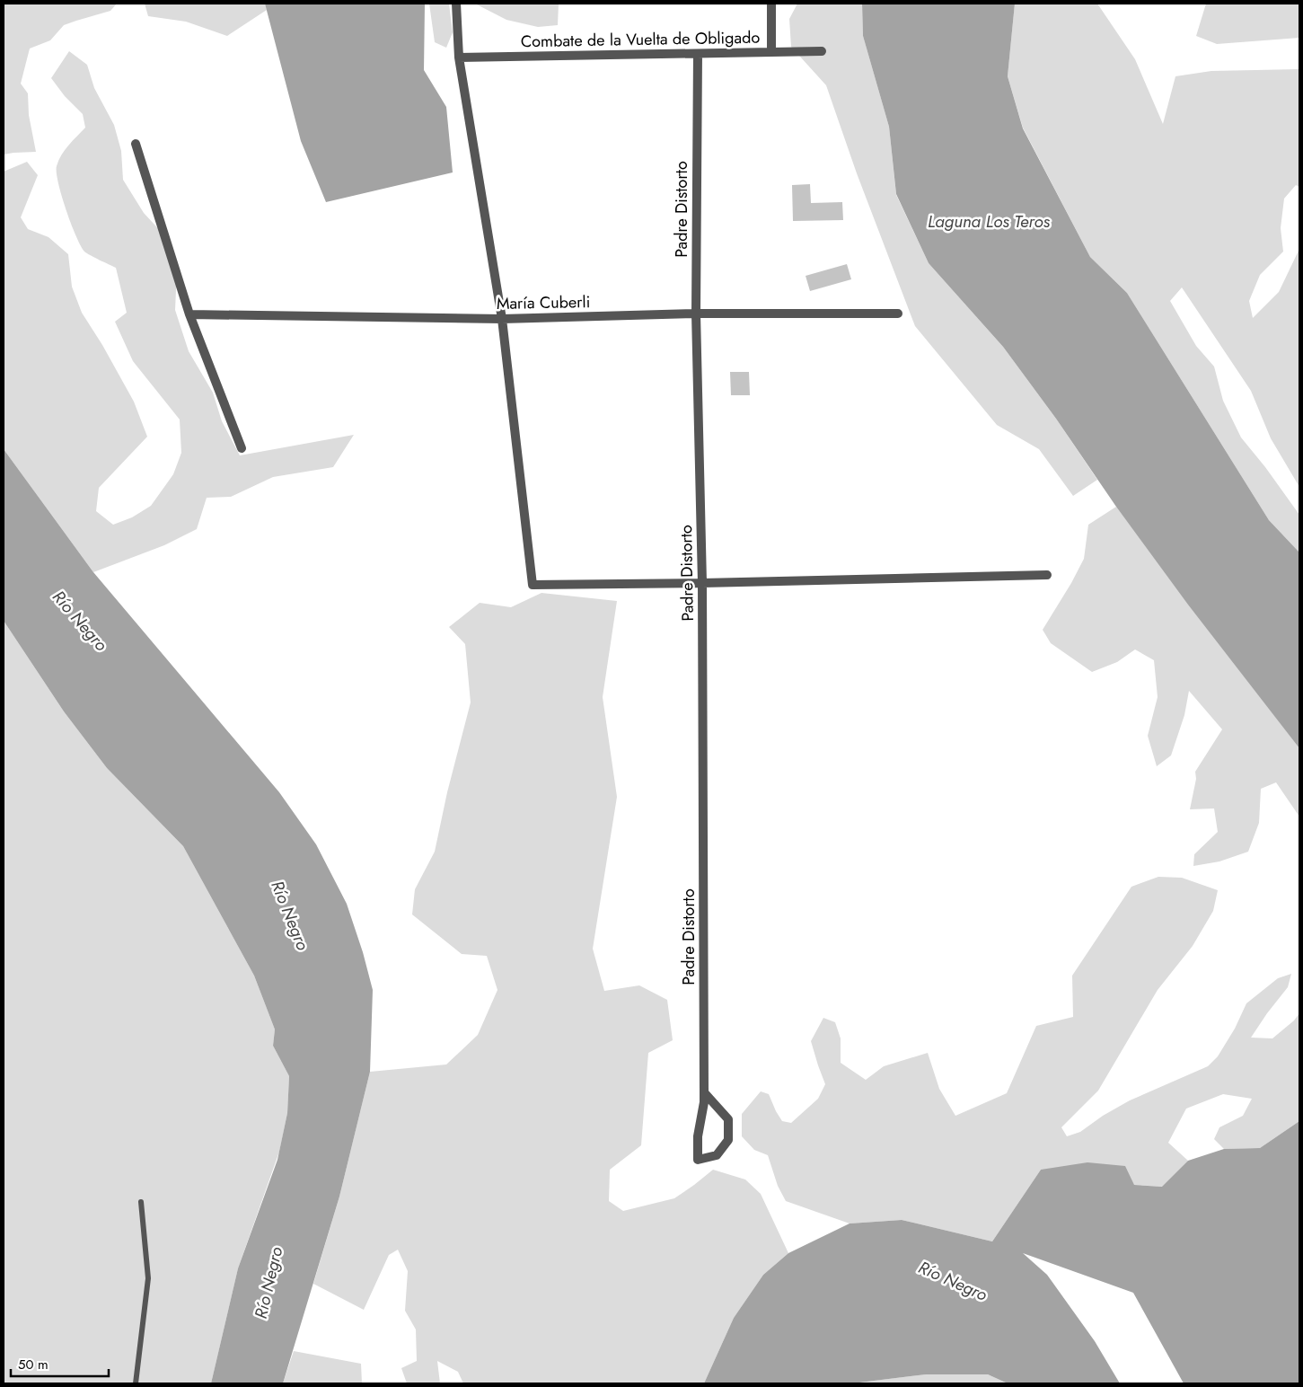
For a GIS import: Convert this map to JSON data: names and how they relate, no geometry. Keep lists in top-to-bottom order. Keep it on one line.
{"streets":{"street":["Combate de la Vuelta de Obligado","Padre Distorto","María Cuberli"]},"crossings":[["Combate de la Vuelta de Obligado","Padre Distorto"],["Padre Distorto","María Cuberli"]],"water":["Laguna Los Teros","Río Negro"],"scale_bar":"50 m"}
